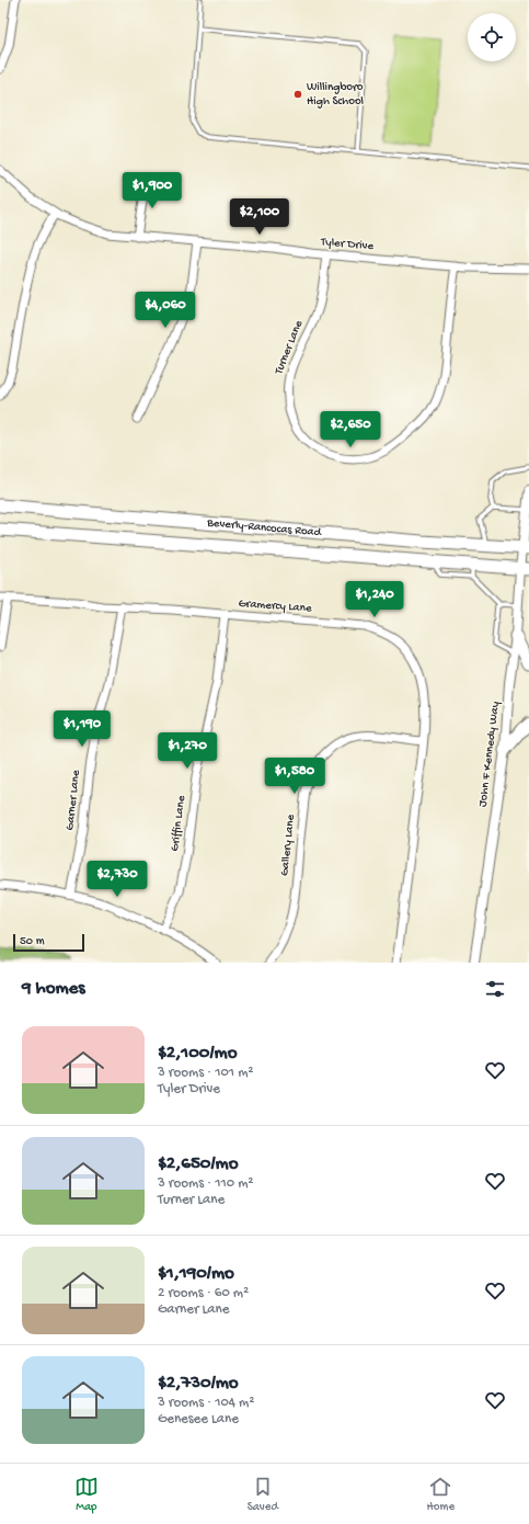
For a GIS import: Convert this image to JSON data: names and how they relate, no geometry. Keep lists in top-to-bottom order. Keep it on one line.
{"streets":{"main road":["Beverly-Rancocas Road"],"street":["Tyler Drive","Turner Lane","Gramercy Lane","John F Kennedy Way","Garner Lane","Griffin Lane","Gallery Lane"]},"crossings":[["Tyler Drive","Turner Lane"],["Beverly-Rancocas Road","John F Kennedy Way"],["Gramercy Lane","Garner Lane"],["Gramercy Lane","Griffin Lane"],["Gramercy Lane","Gallery Lane"]],"places":["Willingboro High School"],"scale_bar":"50 m","page":{"price":["$1,900","$2,100","$4,060","$2,650","$1,240","$1,190","$1,270","$1,580","$2,730"],"scale":"50 m","heading":"9 homes","list":[{"name":"$2,100/mo","note":"3 rooms · 101 m² · Tyler Drive"},{"name":"$2,650/mo","note":"3 rooms · 110 m² · Turner Lane"},{"name":"$1,190/mo","note":"2 rooms · 60 m² · Garner Lane"},{"name":"$2,730/mo","note":"3 rooms · 104 m² · Genesee Lane"}],"tabs":["Map","Saved","Home"]}}
